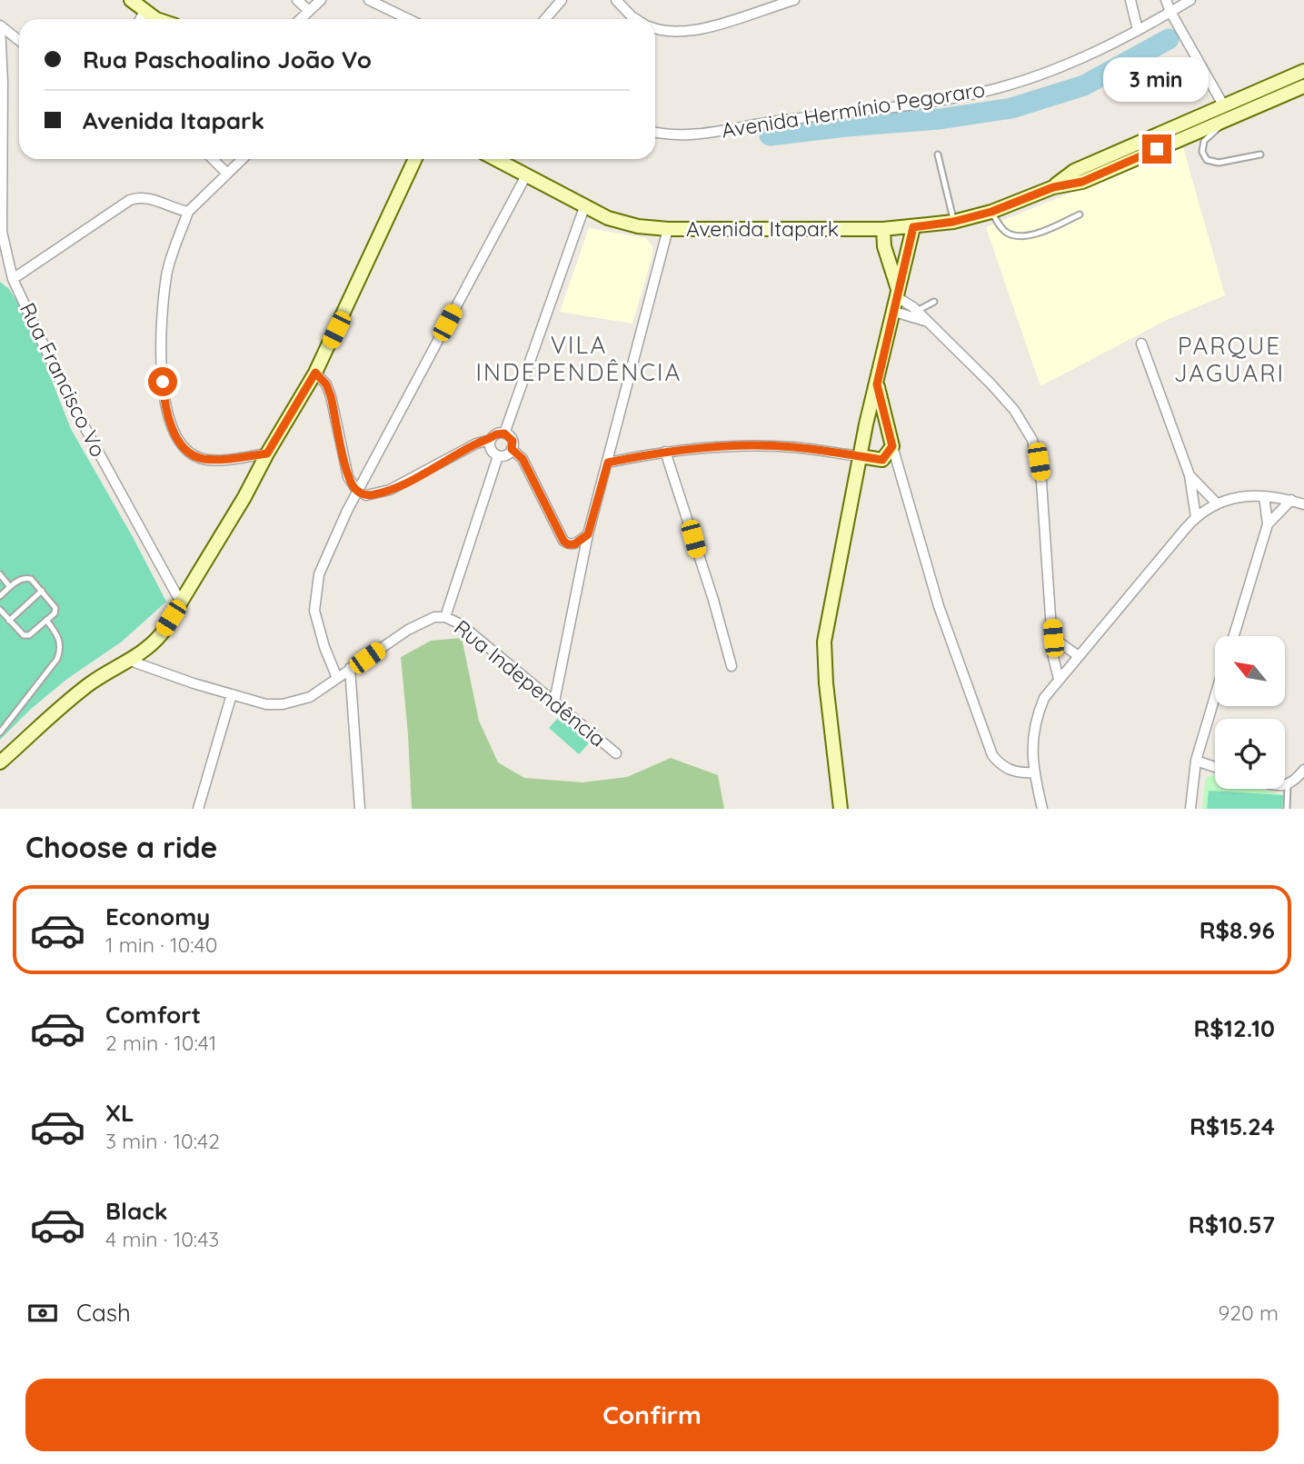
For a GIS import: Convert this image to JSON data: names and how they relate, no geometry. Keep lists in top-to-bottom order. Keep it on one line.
{"streets":{"street":["Avenida Hermínio Pegoraro","Avenida Itapark","Rua Francisco Vo","Rua Independência"]},"districts":["VILA INDEPENDÊNCIA","PARQUE JAGUARI"],"north":"top left","page":{"banner":["Rua Paschoalino João Vo","Avenida Itapark"],"bubble":"3 min","heading":"Choose a ride","list":[{"name":"Economy","note":"1 min · 10:40","value":"R$8.96"},{"name":"Comfort","note":"2 min · 10:41","value":"R$12.10"},{"name":"XL","note":"3 min · 10:42","value":"R$15.24"},{"name":"Black","note":"4 min · 10:43","value":"R$10.57"}],"pay":["Cash","920 m"],"buttons":"Confirm"}}
